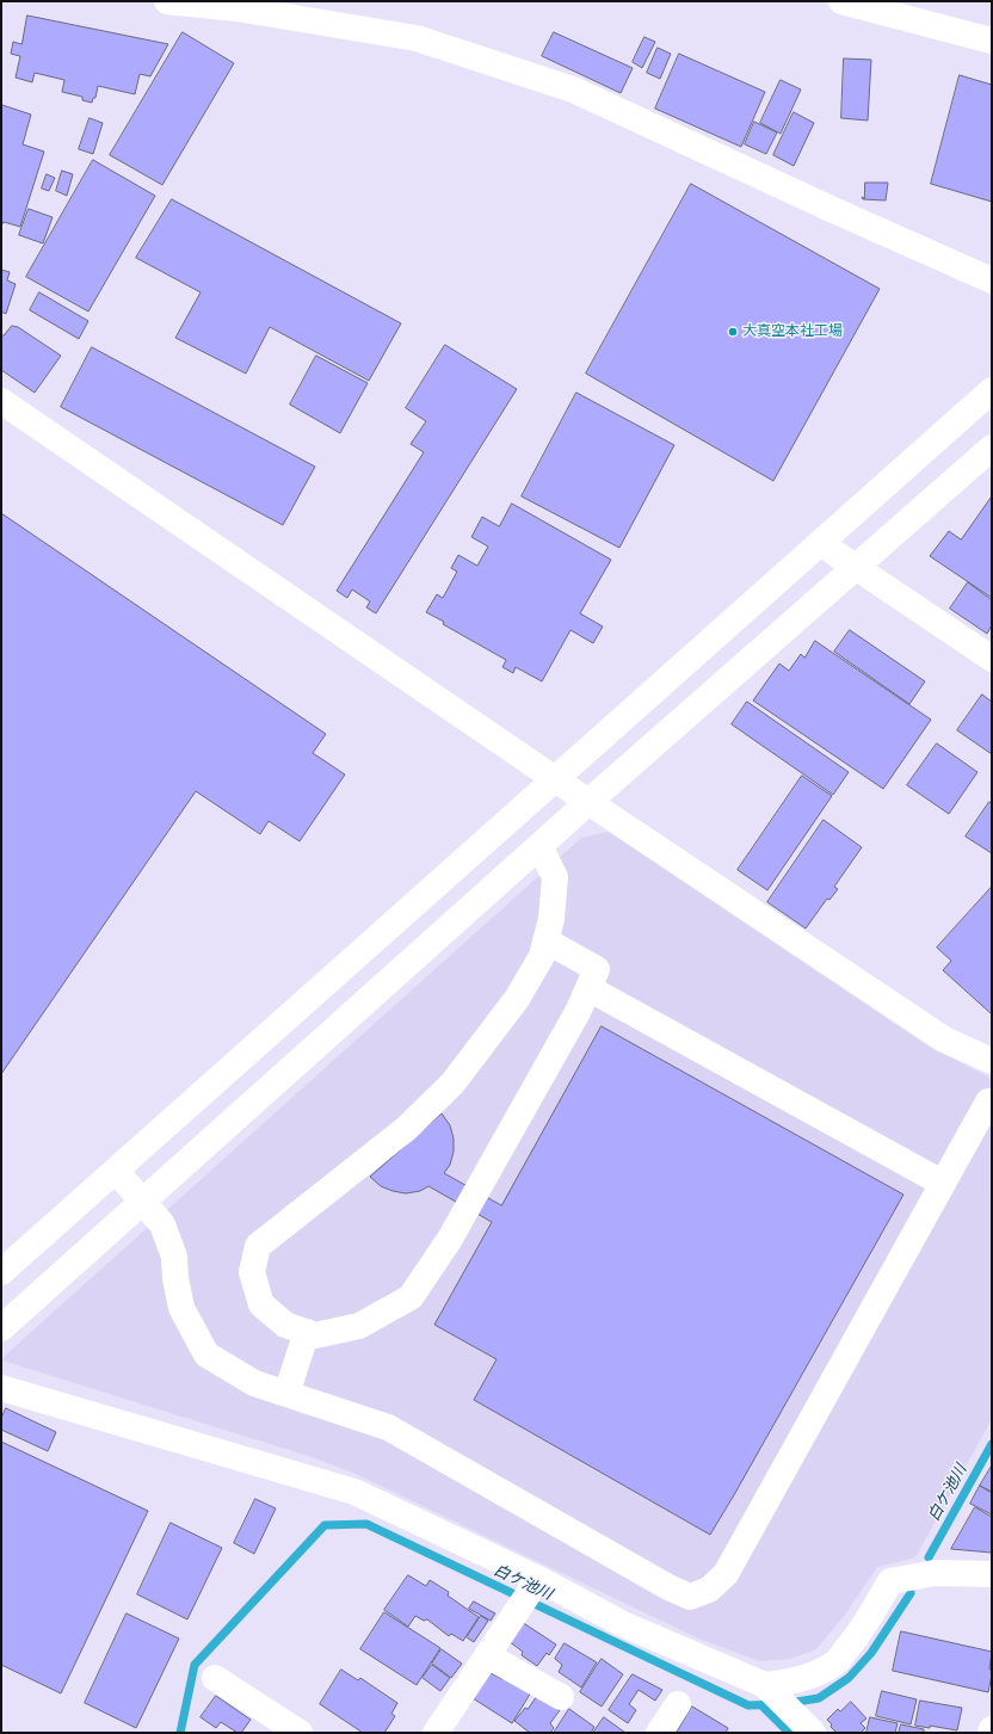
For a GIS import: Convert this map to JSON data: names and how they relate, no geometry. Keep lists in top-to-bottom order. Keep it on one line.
{"water":["白ケ池川"],"places":["大真空本社工場"]}
